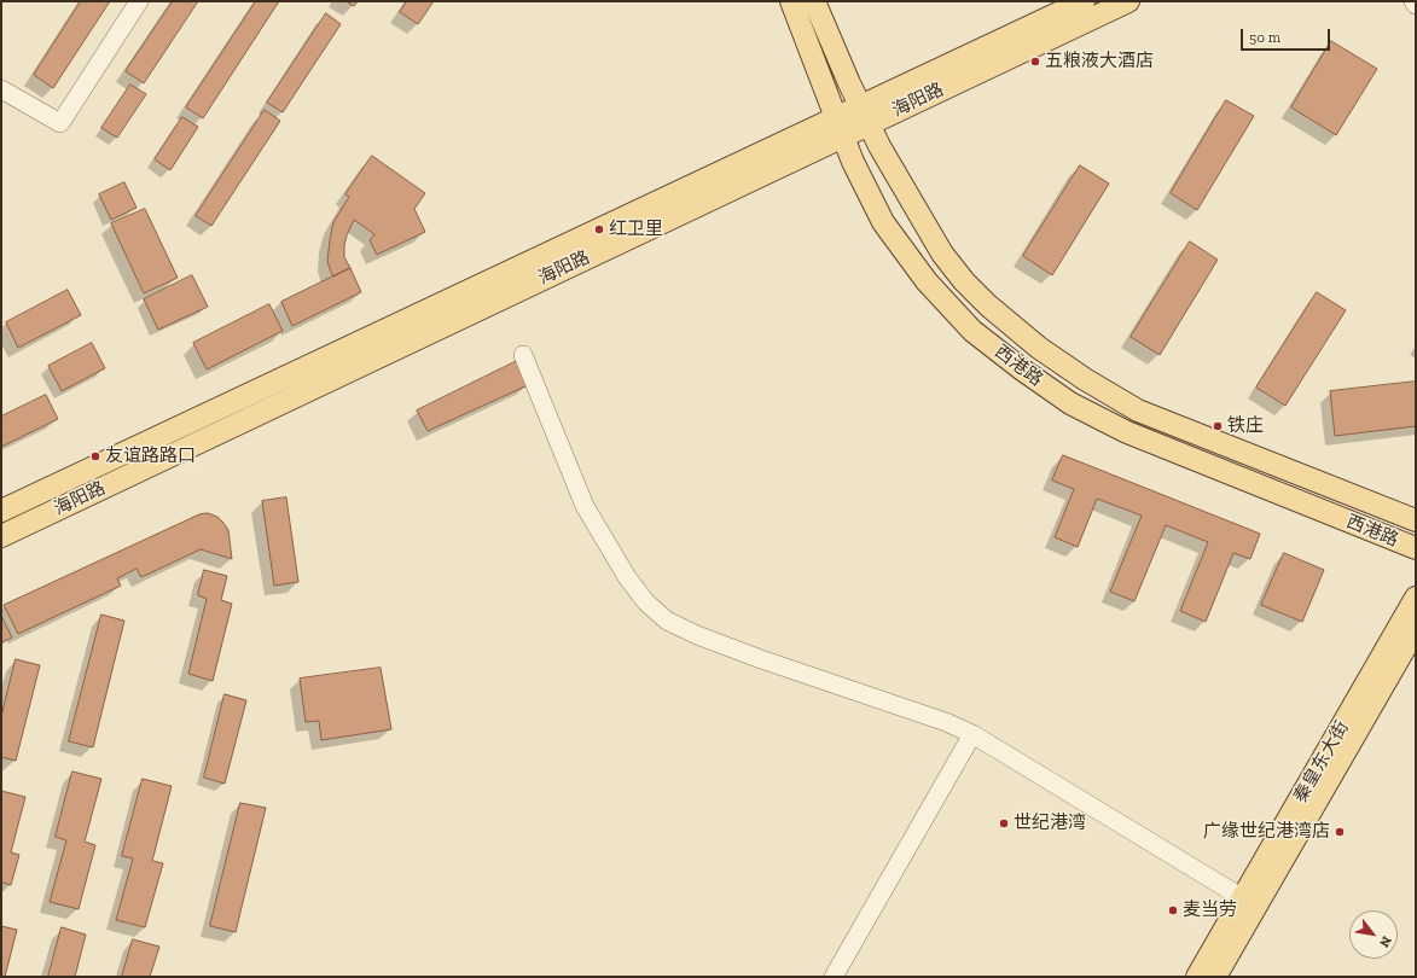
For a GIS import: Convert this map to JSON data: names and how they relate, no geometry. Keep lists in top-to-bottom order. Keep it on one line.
{"streets":{"main road":["海阳路","西港路","秦皇东大街"]},"crossings":[["海阳路","西港路"]],"places":["五粮液大酒店","红卫里","铁庄","友谊路路口","世纪港湾","广缘世纪港湾店","麦当劳"],"scale_bar":"50 m","north":"bottom right"}
